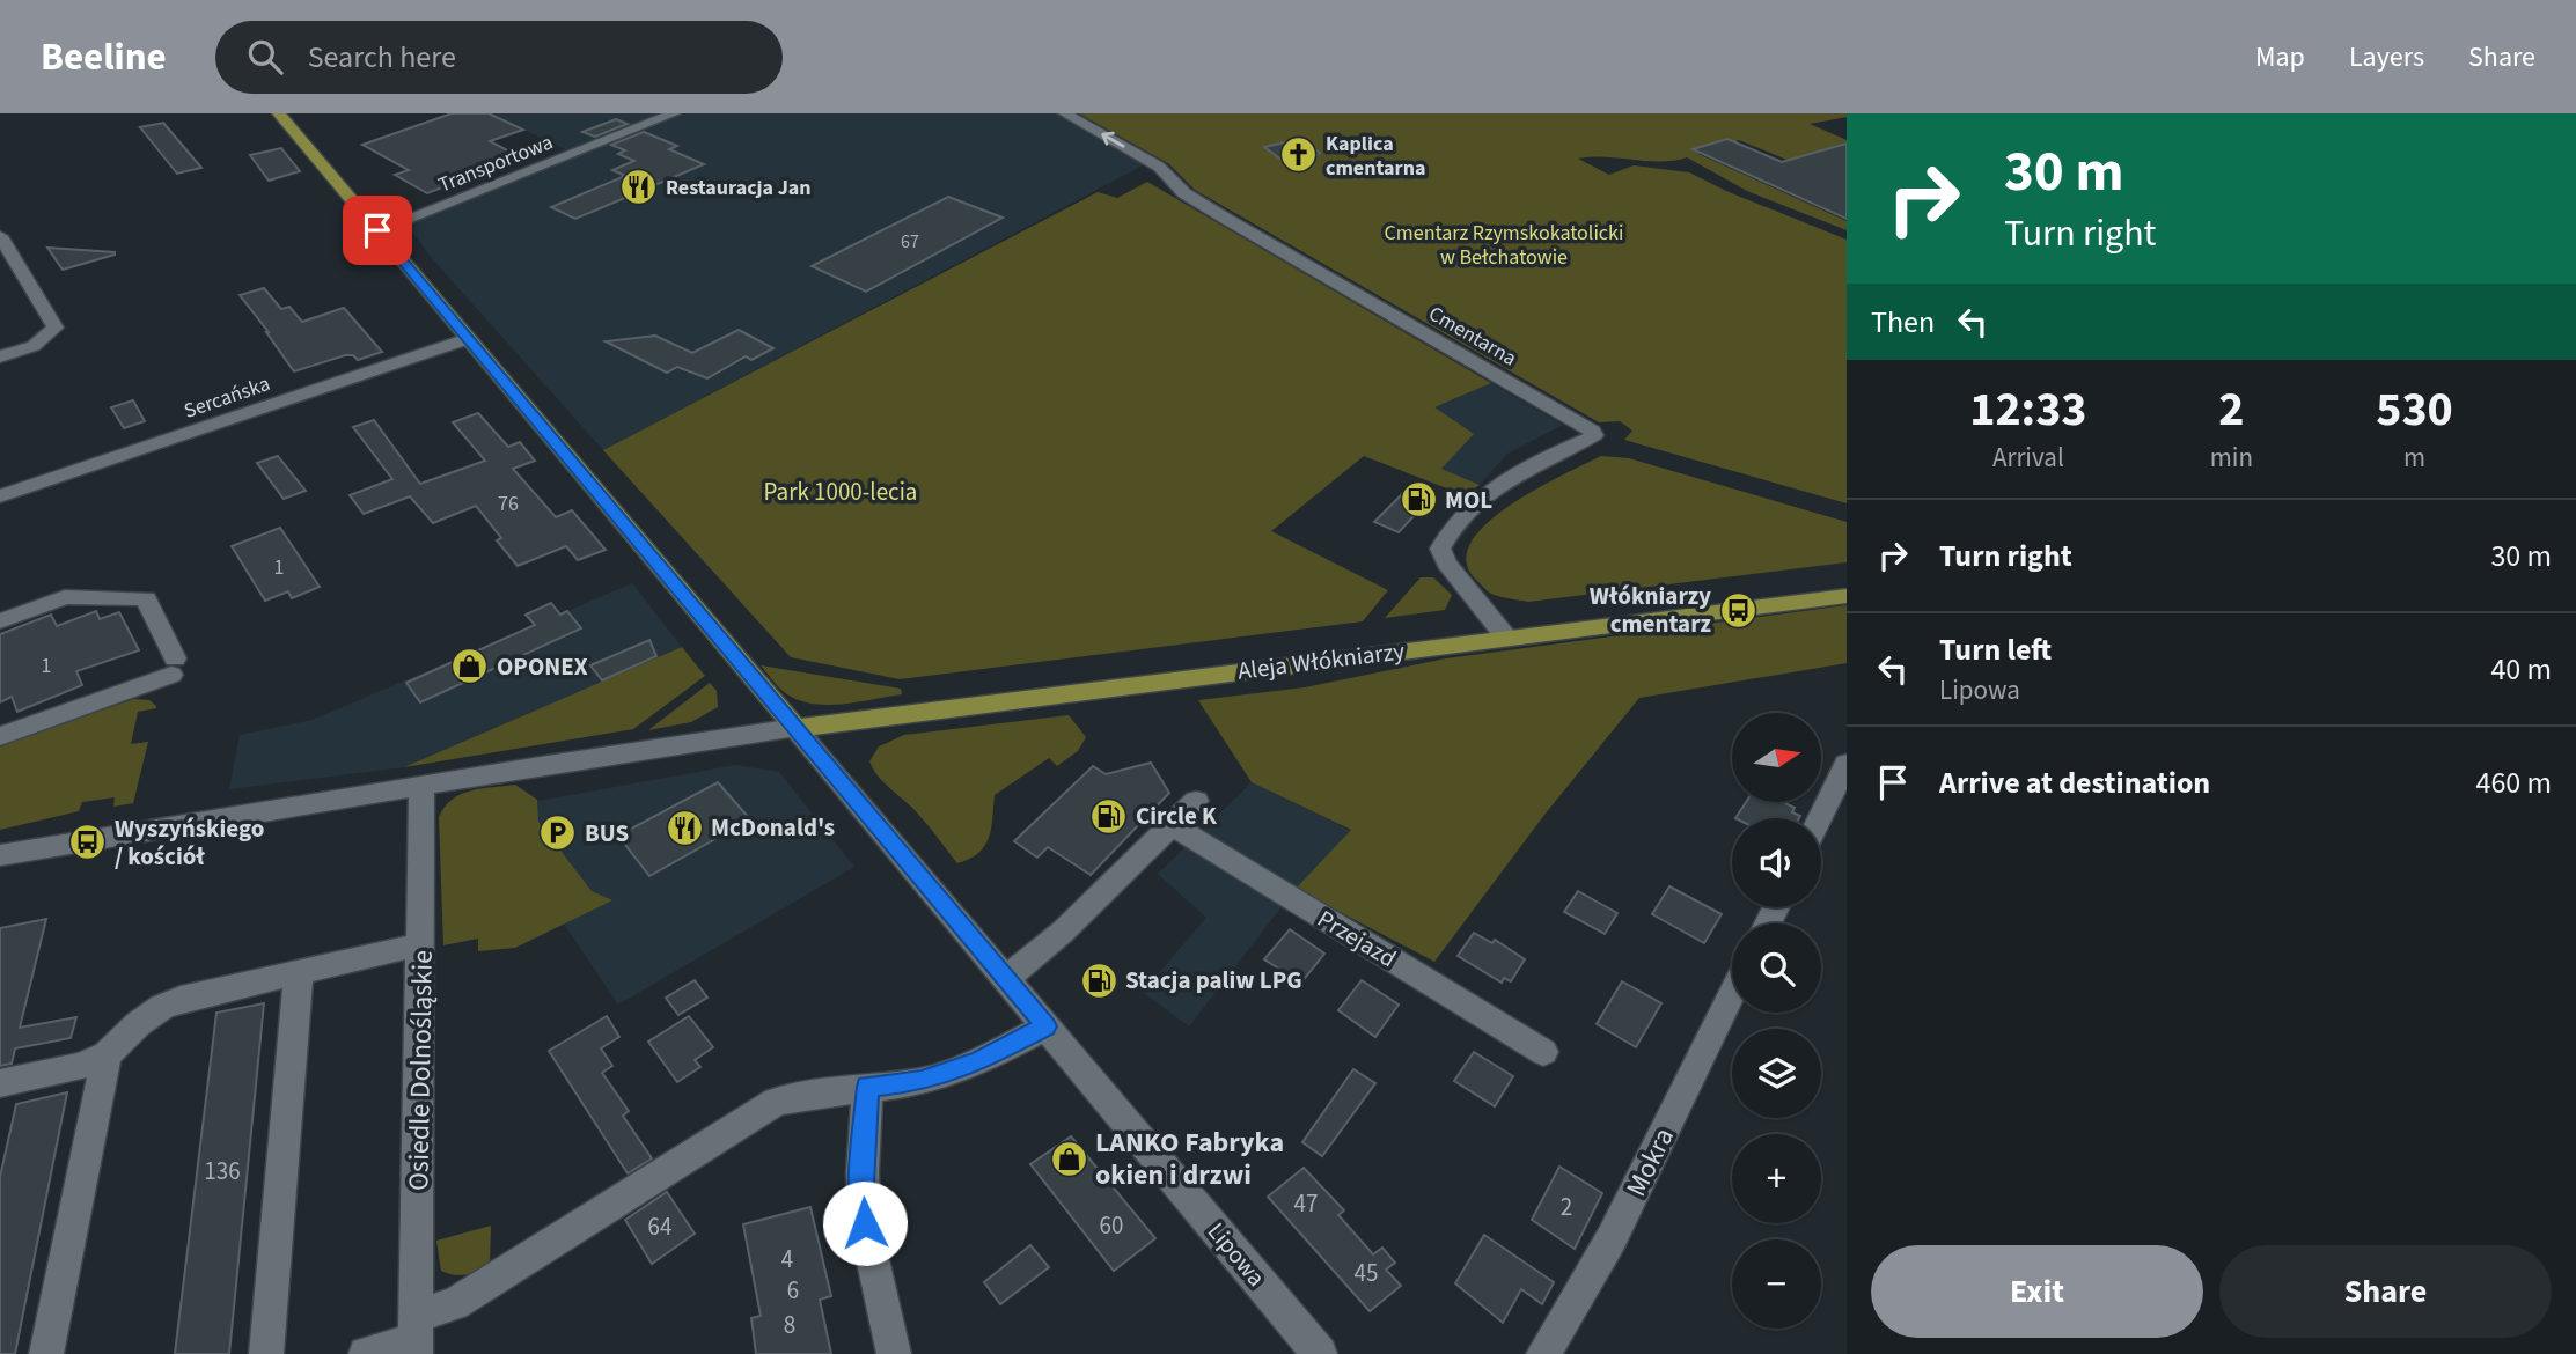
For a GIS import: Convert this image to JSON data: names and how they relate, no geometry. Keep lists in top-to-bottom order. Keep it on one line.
{"streets":{"main road":["Aleja Włókniarzy","Lipowa"],"street":["Transportowa","Cmentarna","Sercańska","Przejazd","Osiedle Dolnośląskie","Mokra"]},"crossings":[["Transportowa","Lipowa"],["Cmentarna","Aleja Włókniarzy"],["Sercańska","Lipowa"],["Aleja Włókniarzy","Lipowa"]],"parks":["Cmentarz Rzymskokatolicki w Bełchatowie","Park 1000-lecia"],"places":{"church":["Kaplica cmentarna"],"restaurant":["Restauracja Jan","McDonald's"],"fuel station":["MOL","Circle K","Stacja paliw LPG"],"bus stop":["Włókniarzy cmentarz","Wyszyńskiego / kościół"],"shop":["OPONEX","LANKO Fabryka okien i drzwi"],"parking":["BUS"]},"house_numbers":["67","76","1","1","136","47","2","60","64","4","45","6","8"],"north":"right","page":{"header":"Beeline","search":"Search here","nav":["Map","Layers","Share"],"turn":["30 m","Turn right"],"then":"Then","eta":["12:33","Arrival","2","min","530","m"],"list":[{"name":"Turn right","value":"30 m"},{"name":"Turn left","note":"Lipowa","value":"40 m"},{"name":"Arrive at destination","value":"460 m"}],"map_buttons":["+","−"],"buttons":["Exit","Share"]}}
